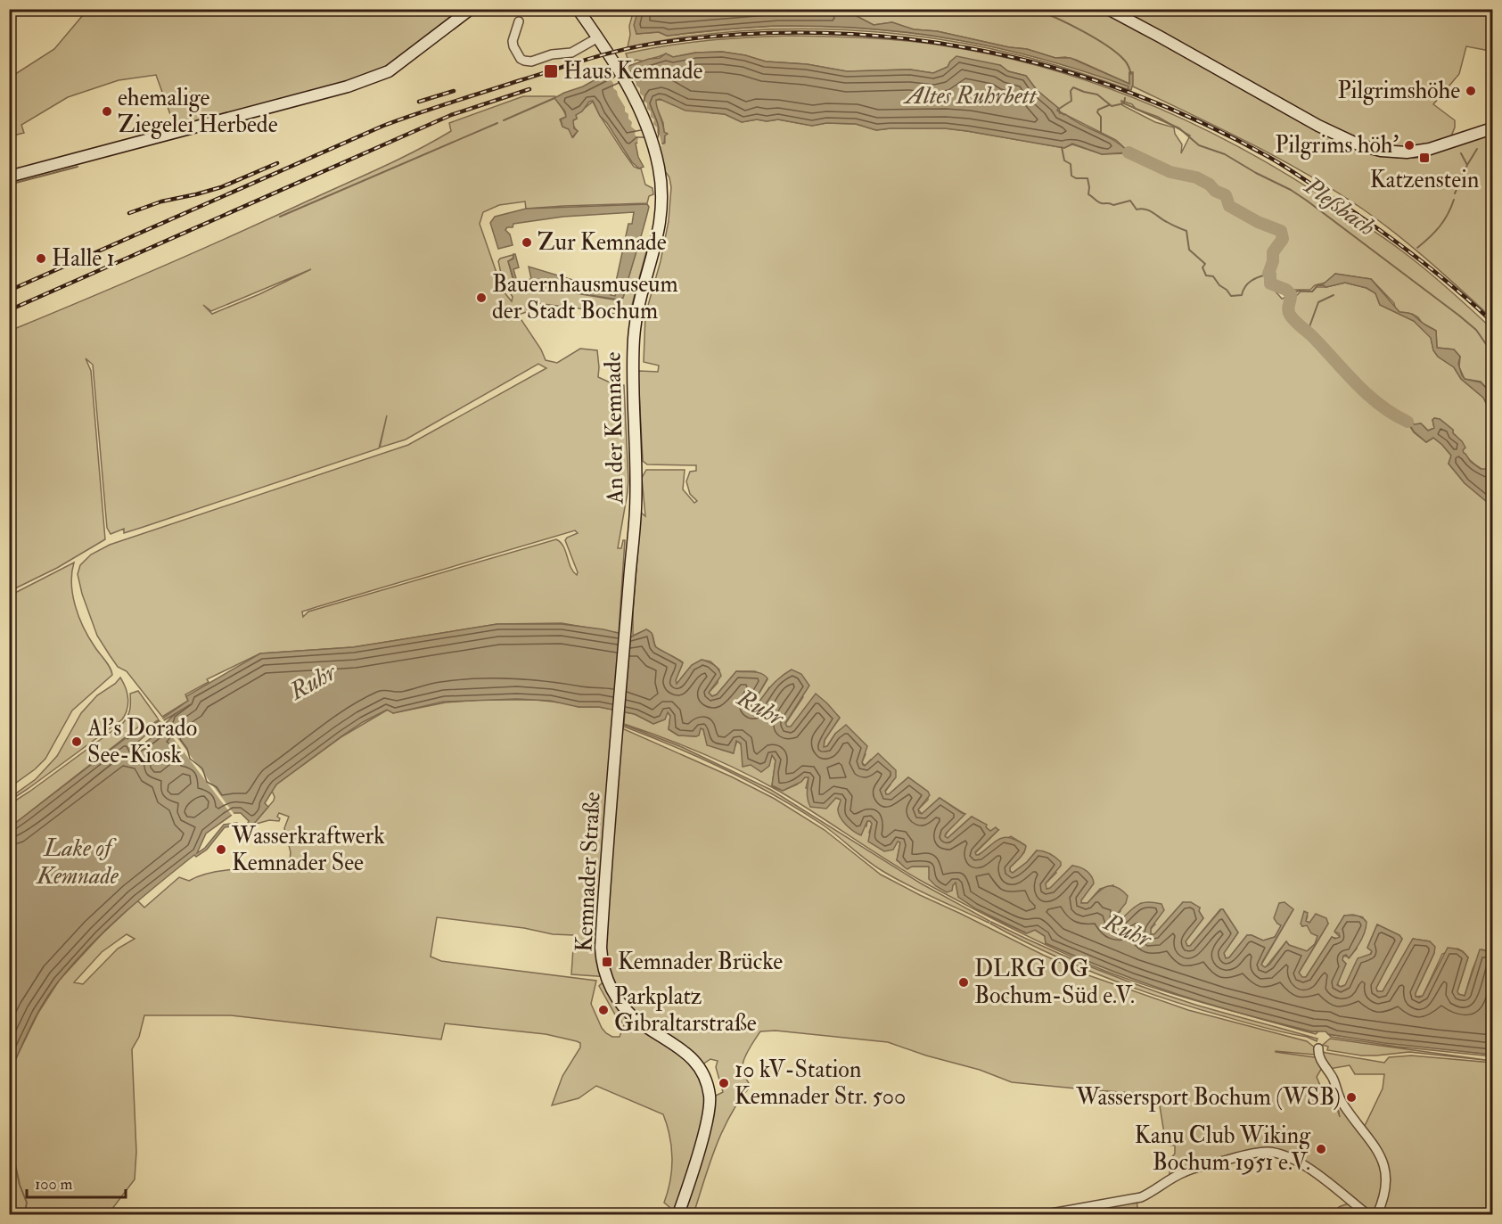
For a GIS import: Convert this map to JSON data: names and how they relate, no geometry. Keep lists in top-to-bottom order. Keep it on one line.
{"streets":{"main road":["An der Kemnade","Kemnader Straße"]},"crossings":[["An der Kemnade","Kemnader Straße"]],"water":["Altes Ruhrbett","Pleßbach","Ruhr","Lake of Kemnade"],"places":{"transit":["Haus Kemnade","Katzenstein","Kemnader Brücke"],"other":["Pilgrimshöhe","ehemalige Ziegelei Herbede","Pilgrims höh'","Zur Kemnade","Halle 1","Bauernhausmuseum der Stadt Bochum","Al’s Dorado See-Kiosk","Wasserkraftwerk Kemnader See","DLRG OG Bochum-Süd e.V.","Parkplatz Gibraltarstraße","10 kV-Station Kemnader Str. 500","Wassersport Bochum (WSB)","Kanu Club Wiking Bochum 1951 e.V."]},"scale_bar":"100 m"}
